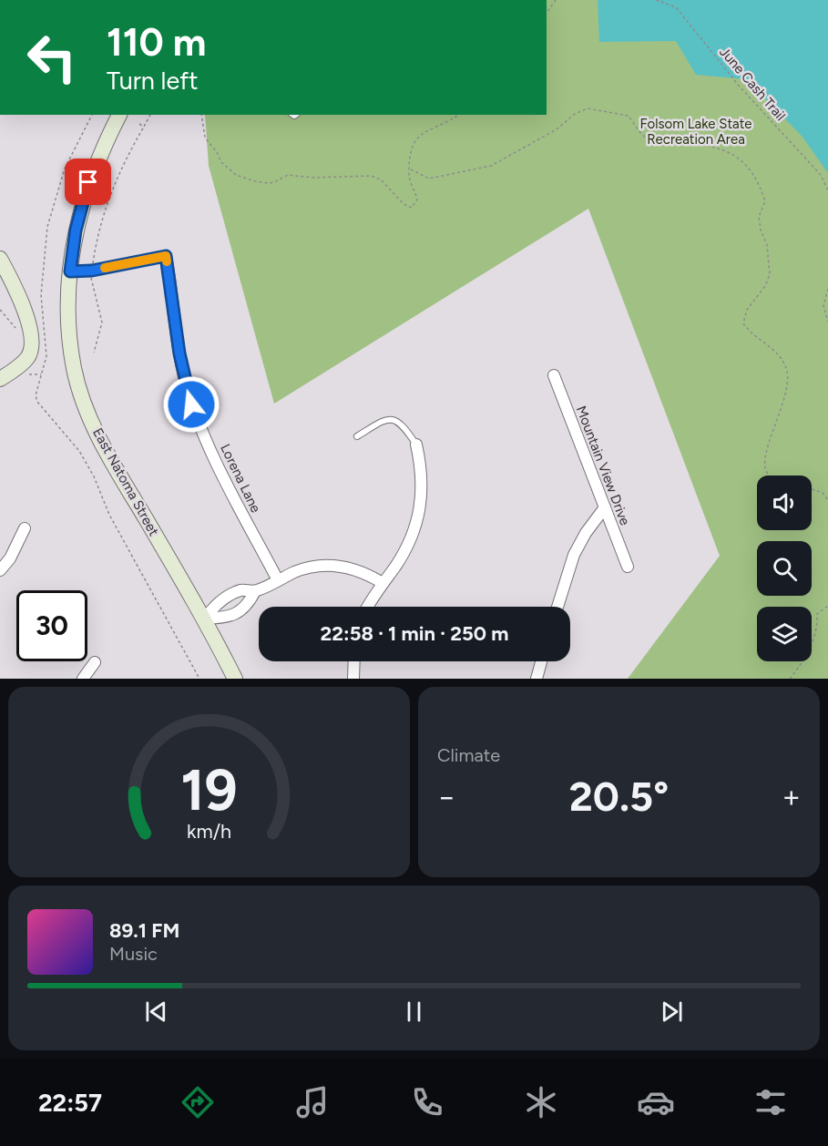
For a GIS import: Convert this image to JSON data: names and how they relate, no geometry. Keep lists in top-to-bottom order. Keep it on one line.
{"streets":{"main road":["East Natoma Street"],"street":["Mountain View Drive","Lorena Lane"],"path":["June Cash Trail"]},"parks":["Folsom Lake State Recreation Area"],"page":{"turn":["110 m","Turn left"],"limit":"30","trip":"22:58 · 1 min · 250 m","tile":"Climate","heat":["−","20.5°","+"],"song":["89.1 FM","Music"],"tabs":"22:57","gauge":["19","km/h"]}}
